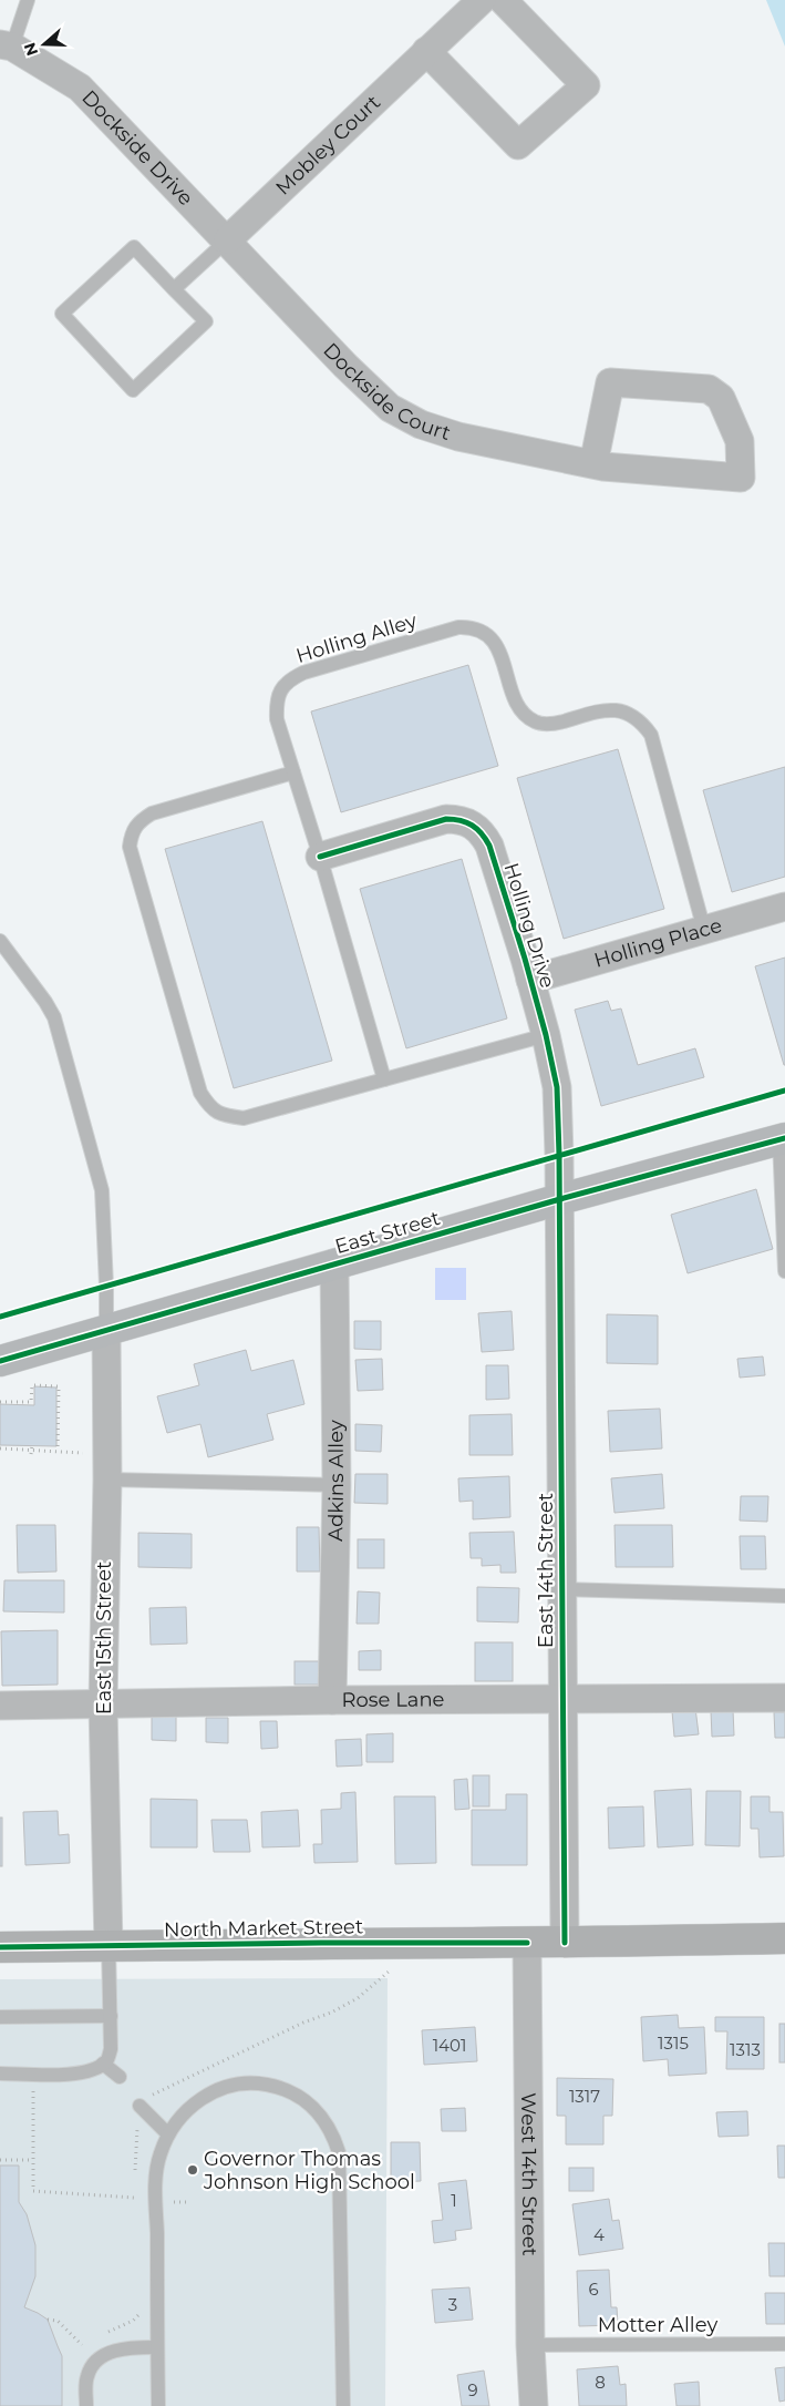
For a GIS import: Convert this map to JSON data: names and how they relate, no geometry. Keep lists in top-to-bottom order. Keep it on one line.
{"streets":{"main road":["East Street","North Market Street"],"street":["Mobley Court","Dockside Drive","Dockside Court","Holling Drive","Holling Place","Adkins Alley","East 14th Street","East 15th Street","Rose Lane","West 14th Street"],"lane":["Holling Alley","Motter Alley"]},"crossings":[["Mobley Court","Dockside Drive"],["Mobley Court","Dockside Court"],["Dockside Drive","Dockside Court"],["Holling Alley","Holling Drive"],["Holling Alley","Holling Place"],["Holling Drive","Holling Place"],["Holling Drive","East Street"],["Holling Drive","East 14th Street"],["East Street","Adkins Alley"],["East Street","East 14th Street"],["East Street","East 15th Street"],["Adkins Alley","Rose Lane"],["East 14th Street","Rose Lane"],["East 14th Street","North Market Street"],["East 15th Street","Rose Lane"],["East 15th Street","North Market Street"],["North Market Street","West 14th Street"],["West 14th Street","Motter Alley"]],"places":["Governor Thomas Johnson High School"],"house_numbers":["1315","1401","1313","1317","1","4","6","3","8","9"],"north":"left"}
